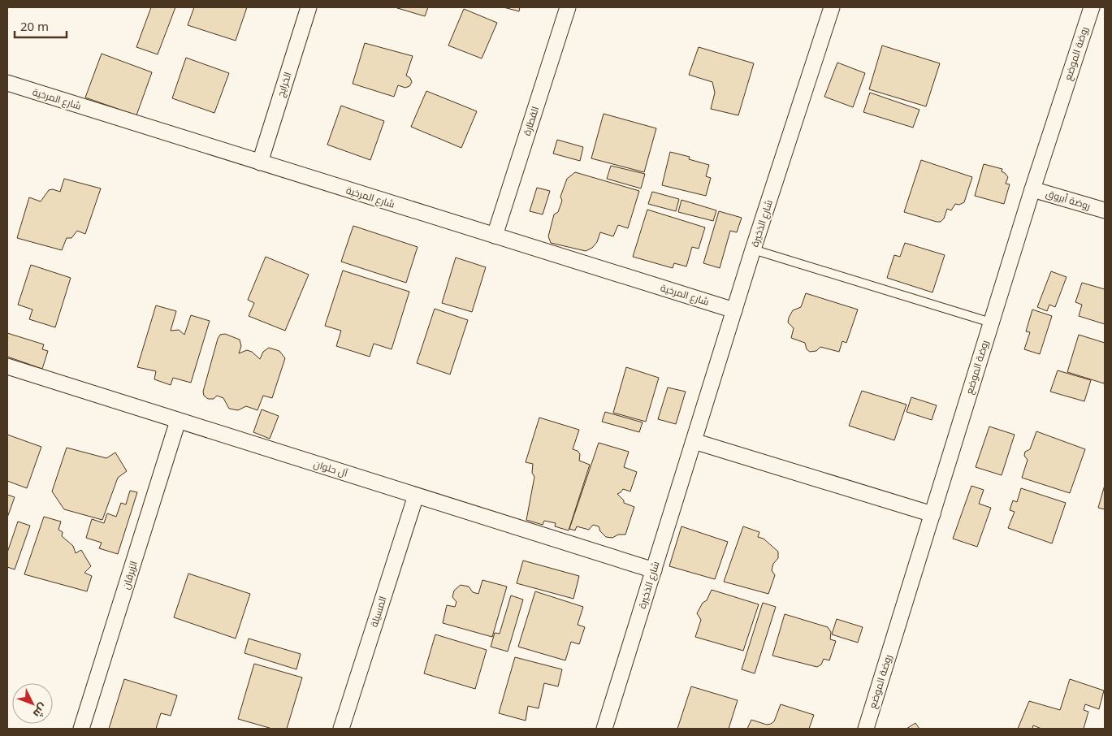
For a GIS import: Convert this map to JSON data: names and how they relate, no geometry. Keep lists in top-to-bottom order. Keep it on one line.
{"streets":{"street":["روضة الموضع","الخرايج","شارع المرخية","القطارة","روضة أبروق","شارع الذخيرة","آل حلوان","الزبرقان","المسيلة"]},"crossings":[["روضة الموضع","روضة أبروق"],["الخرايج","شارع المرخية"],["شارع المرخية","القطارة"],["شارع المرخية","شارع الذخيرة"],["شارع الذخيرة","آل حلوان"],["آل حلوان","الزبرقان"],["آل حلوان","المسيلة"]],"scale_bar":"20 m","north":"bottom right"}
